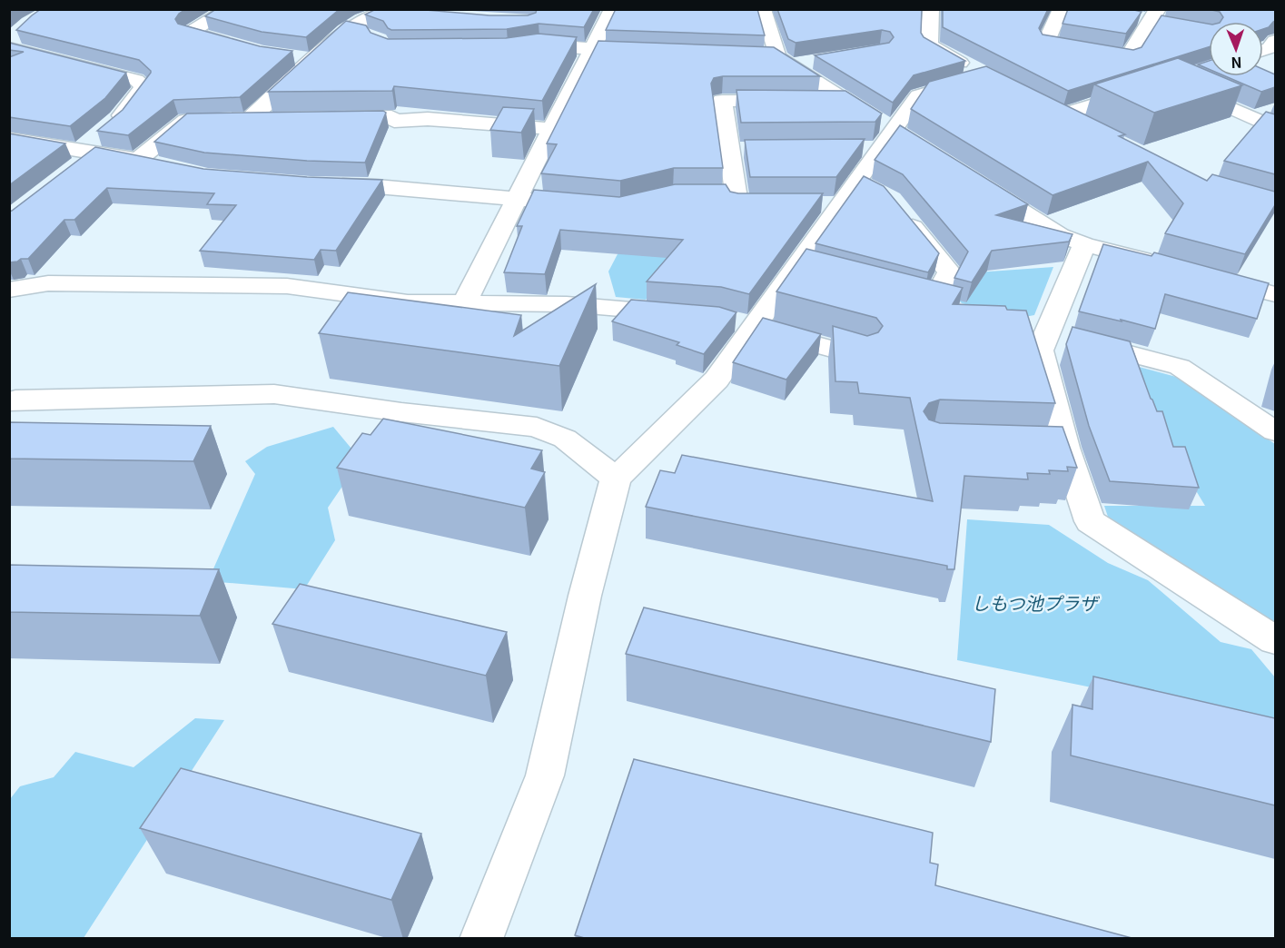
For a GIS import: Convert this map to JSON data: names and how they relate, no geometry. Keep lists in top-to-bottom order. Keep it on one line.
{"parks":["しもつ池プラザ"],"north":"bottom"}
